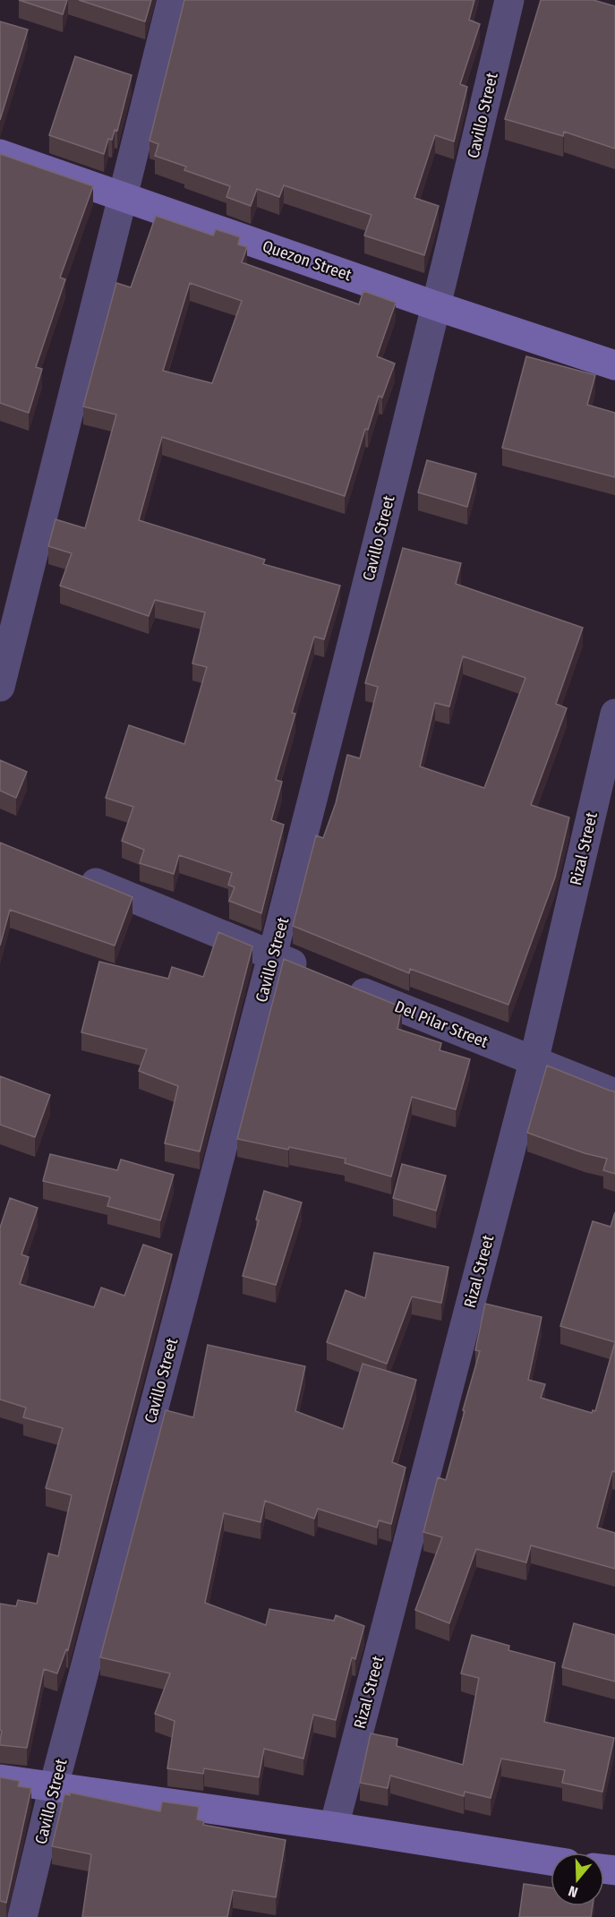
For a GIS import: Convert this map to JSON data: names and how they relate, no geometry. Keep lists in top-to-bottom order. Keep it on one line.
{"streets":{"street":["Cavillo Street","Quezon Street","Rizal Street","Del Pilar Street"]},"crossings":[["Cavillo Street","Quezon Street"],["Rizal Street","Del Pilar Street"]],"north":"bottom"}
